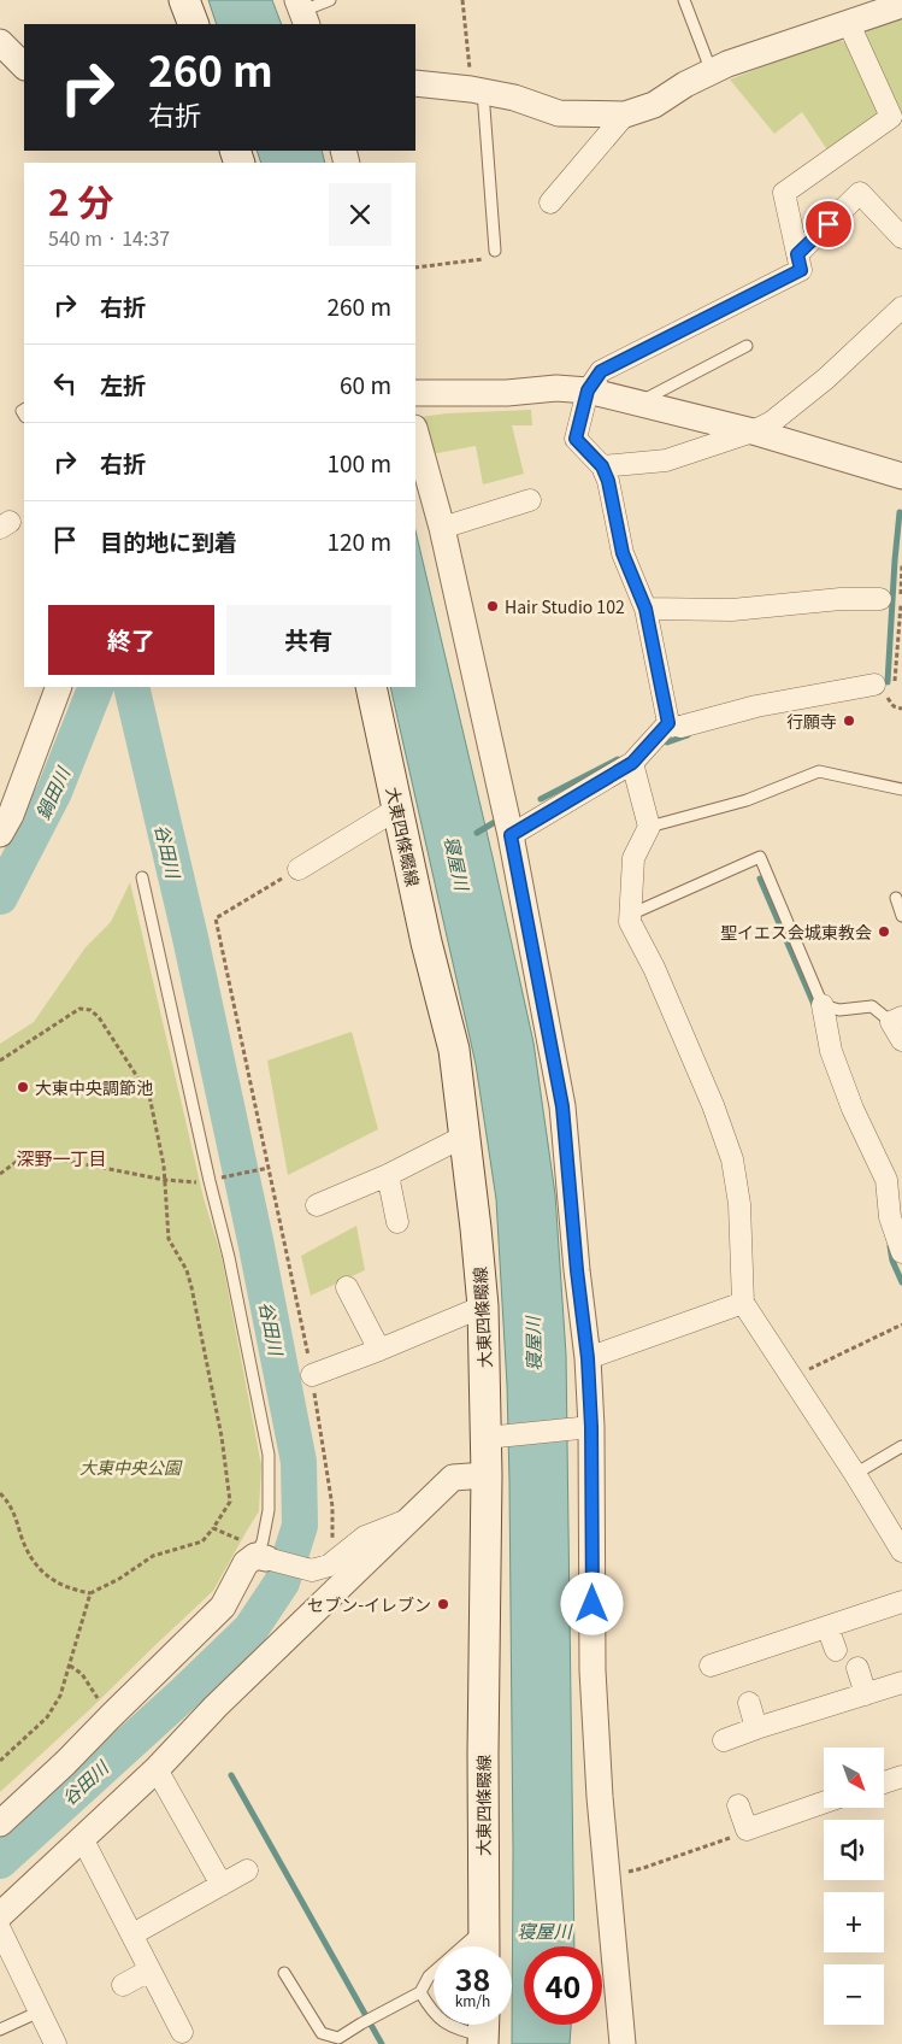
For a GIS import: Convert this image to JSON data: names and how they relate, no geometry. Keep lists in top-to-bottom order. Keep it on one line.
{"streets":{"main road":["大東四條畷線"]},"districts":["深野一丁目"],"water":["鍋田川","谷田川","寝屋川"],"parks":["大東中央公園"],"places":["Hair Studio 102","行願寺","聖イエス会城東教会","大東中央調節池","セブン-イレブン"],"north":"bottom right","page":{"turn":["260 m","右折"],"heading":["2 分","540 m · 14:37"],"list":[{"name":"右折","value":"260 m"},{"name":"左折","value":"60 m"},{"name":"右折","value":"100 m"},{"name":"目的地に到着","value":"120 m"}],"buttons":["終了","共有"],"map_buttons":["+","−"],"speed":"38 km/h","limit":"40"}}
